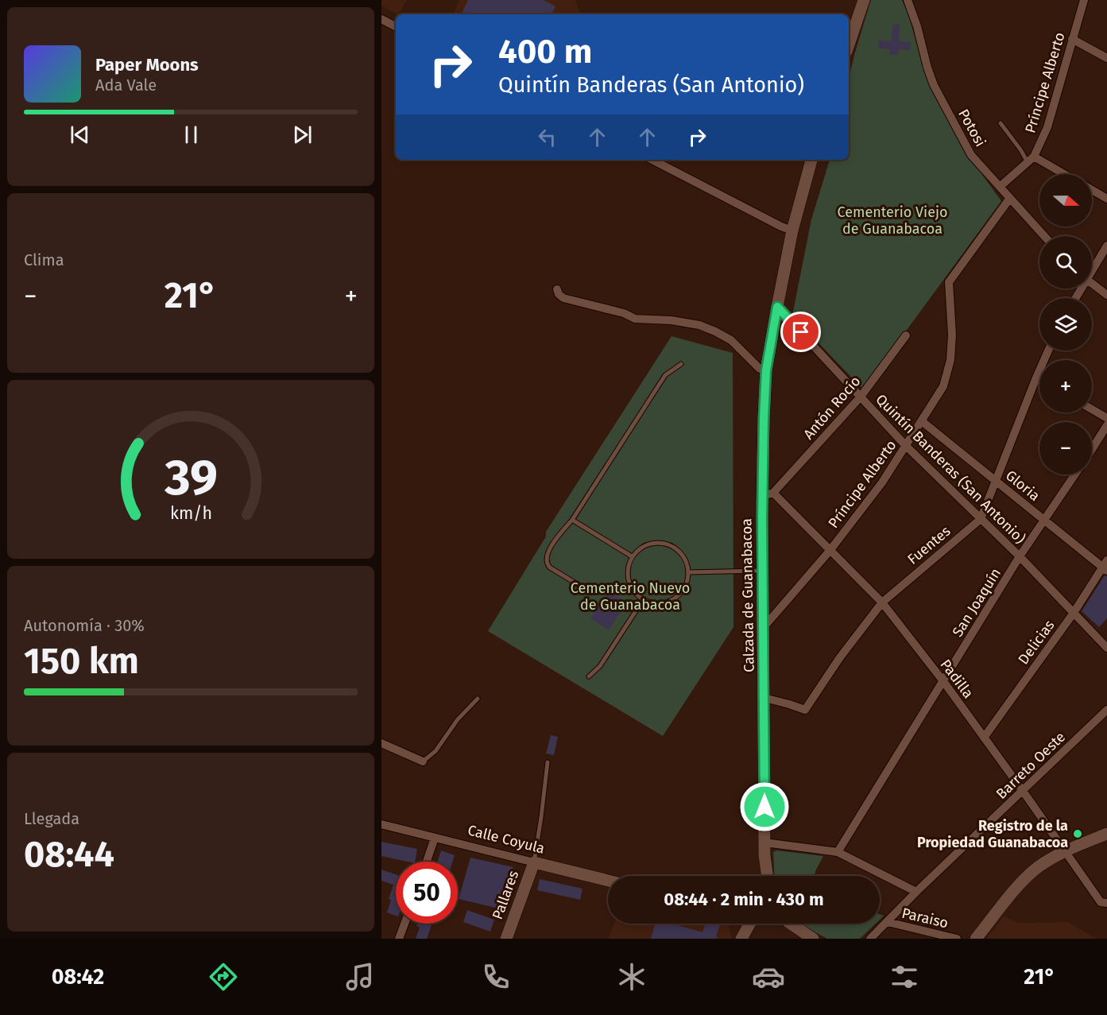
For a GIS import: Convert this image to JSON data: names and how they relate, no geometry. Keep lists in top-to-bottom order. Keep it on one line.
{"streets":{"main road":["Calzada de Guanabacoa","Calle Coyula","Pallares"],"street":["Príncipe Alberto","Potosi","Antón Rocío","Quintín Banderas (San Antonio)","Gloria","Fuentes","San Joaquín","Delicias","Padilla","Barreto Oeste","Paraiso"]},"crossings":[["Príncipe Alberto","Potosi"],["Príncipe Alberto","Quintín Banderas (San Antonio)"],["Príncipe Alberto","Gloria"],["Príncipe Alberto","Calzada de Guanabacoa"],["Príncipe Alberto","Padilla"],["Antón Rocío","Quintín Banderas (San Antonio)"],["Antón Rocío","Calzada de Guanabacoa"],["Antón Rocío","Padilla"],["Quintín Banderas (San Antonio)","Fuentes"],["Quintín Banderas (San Antonio)","Calzada de Guanabacoa"],["Quintín Banderas (San Antonio)","San Joaquín"],["Quintín Banderas (San Antonio)","Delicias"],["Gloria","Fuentes"],["Gloria","San Joaquín"],["Gloria","Delicias"],["Fuentes","Calzada de Guanabacoa"],["Fuentes","Padilla"],["Calzada de Guanabacoa","Padilla"],["San Joaquín","Padilla"],["Delicias","Padilla"],["Padilla","Barreto Oeste"],["Barreto Oeste","Paraiso"],["Calle Coyula","Pallares"]],"parks":["Cementerio Viejo de Guanabacoa","Cementerio Nuevo de Guanabacoa"],"places":["Registro de la Propiedad Guanabacoa"],"north":"right","page":{"turn":["400 m","Quintín Banderas (San Antonio)"],"song":["Paper Moons","Ada Vale"],"map_buttons":["+","−"],"tile":["Clima",["Autonomía · 30%","150 km"],["Llegada","08:44"]],"heat":["−","21°","+"],"limit":"50","trip":"08:44 · 2 min · 430 m","tabs":["08:42","21°"],"gauge":["39","km/h"]}}
